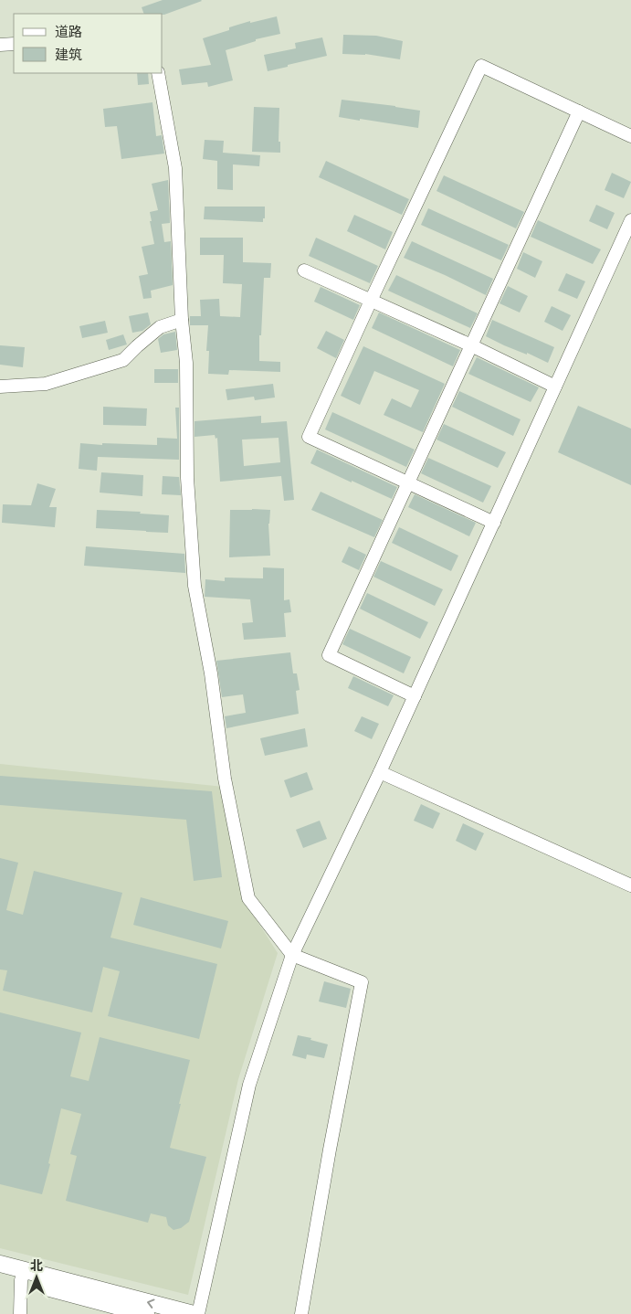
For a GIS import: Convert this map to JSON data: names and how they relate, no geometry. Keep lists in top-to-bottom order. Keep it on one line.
{"legend":["道路","建筑"],"north":"top"}
